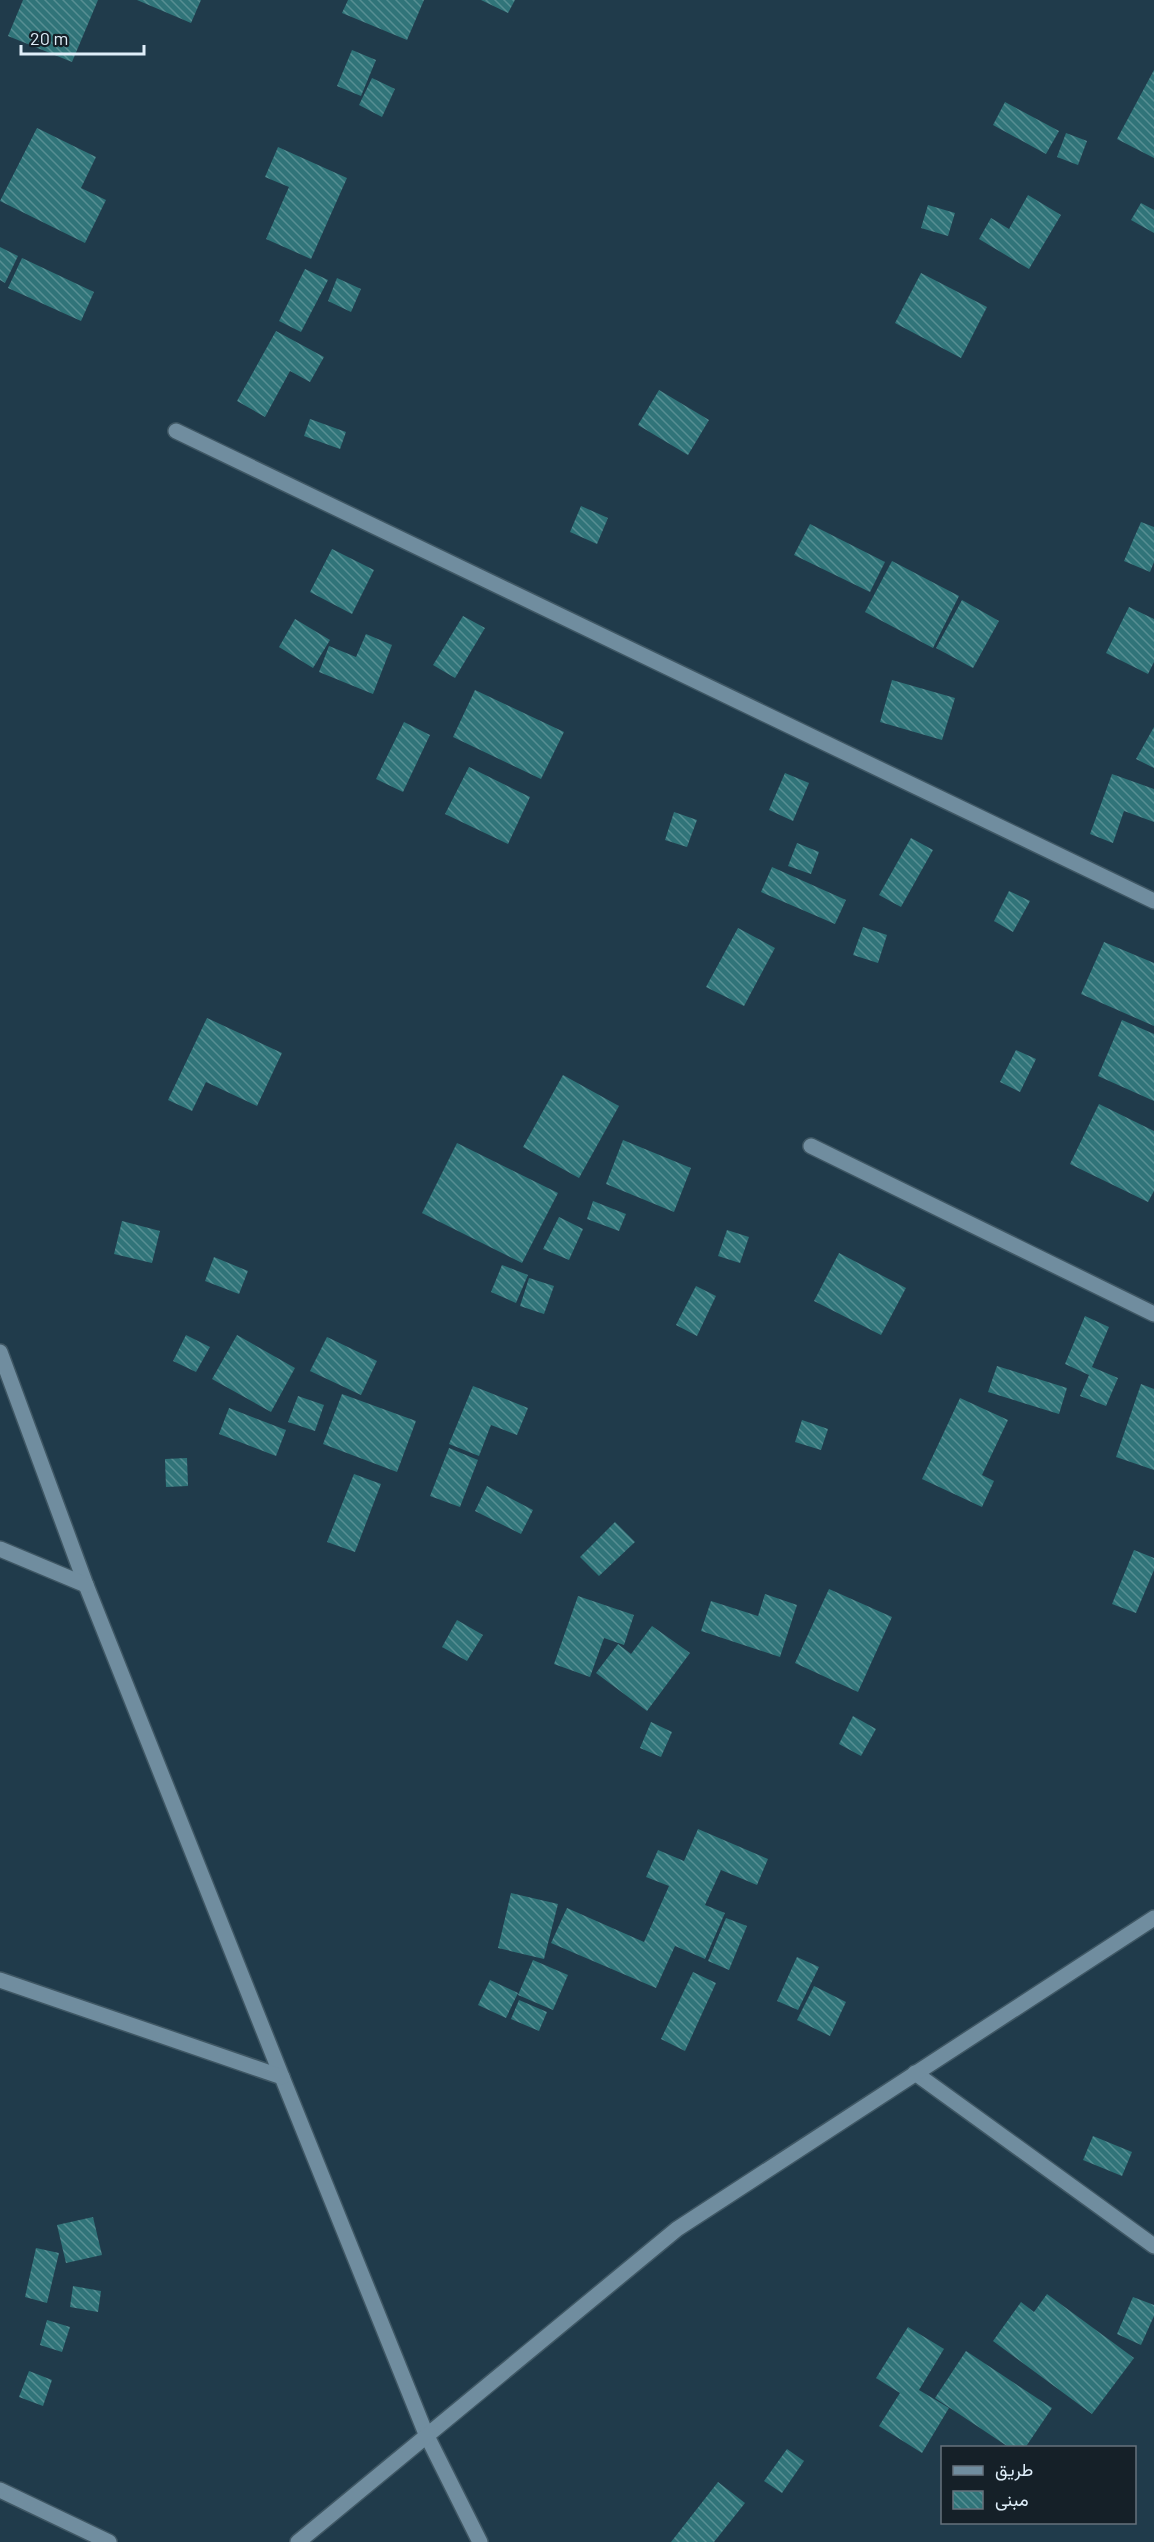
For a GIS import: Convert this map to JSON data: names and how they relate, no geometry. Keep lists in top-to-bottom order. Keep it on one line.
{"legend":["طريق","مبنى"],"scale_bar":"20 m"}
